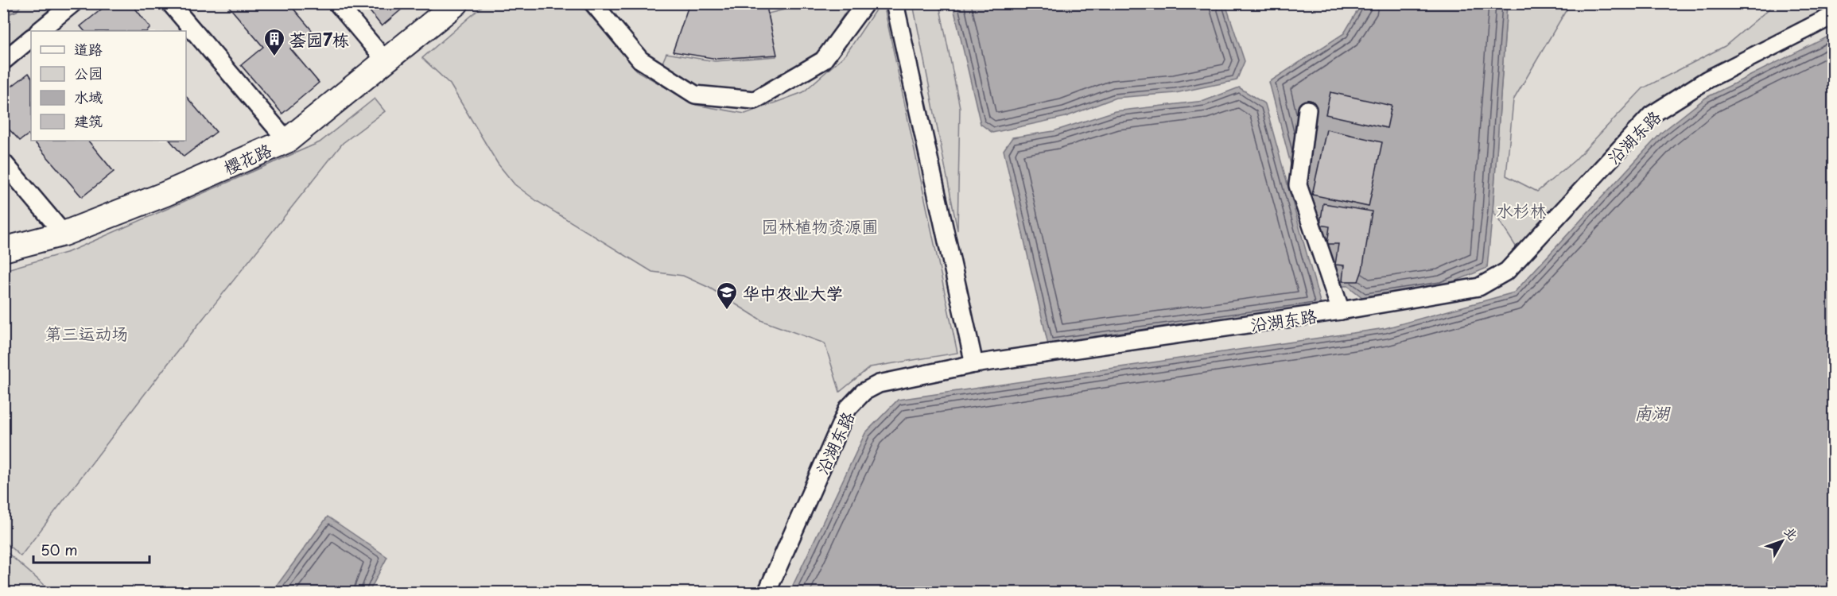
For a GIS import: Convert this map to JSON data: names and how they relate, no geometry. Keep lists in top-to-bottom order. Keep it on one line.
{"streets":{"street":["沿湖东路","樱花路"]},"water":["南湖"],"parks":["水杉林","园林植物资源圃","第三运动场"],"places":{"building":["荟园7栋"],"school or university":["华中农业大学"]},"legend":["道路","公园","水域","建筑"],"scale_bar":"50 m","north":"top right"}
